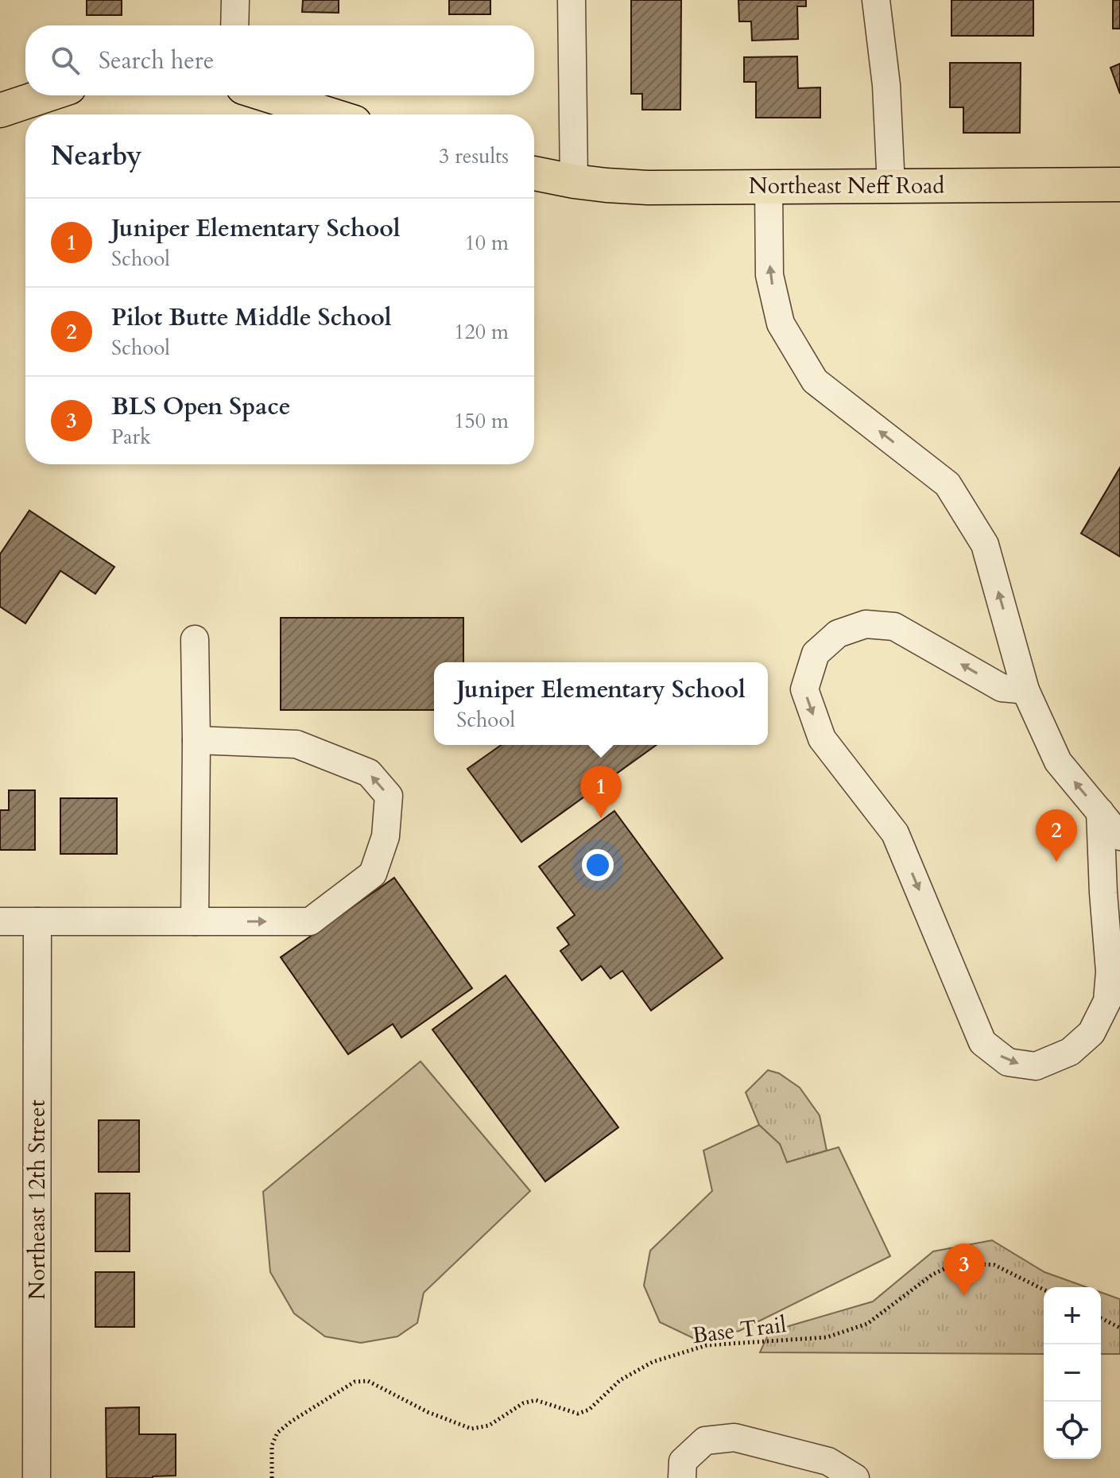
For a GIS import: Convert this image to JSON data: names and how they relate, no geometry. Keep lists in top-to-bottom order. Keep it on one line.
{"streets":{"main road":["Northeast Neff Road"],"street":["Northeast 12th Street"],"path":["Base Trail"]},"page":{"search":"Search here","heading":["Nearby","3 results"],"list":[{"mark":"1","name":"Juniper Elementary School","note":"School","value":"10 m"},{"mark":"2","name":"Pilot Butte Middle School","note":"School","value":"120 m"},{"mark":"3","name":"BLS Open Space","note":"Park","value":"150 m"}],"popup":["Juniper Elementary School","School"],"pins":["1","2","3"],"map_buttons":["+","−"]}}
